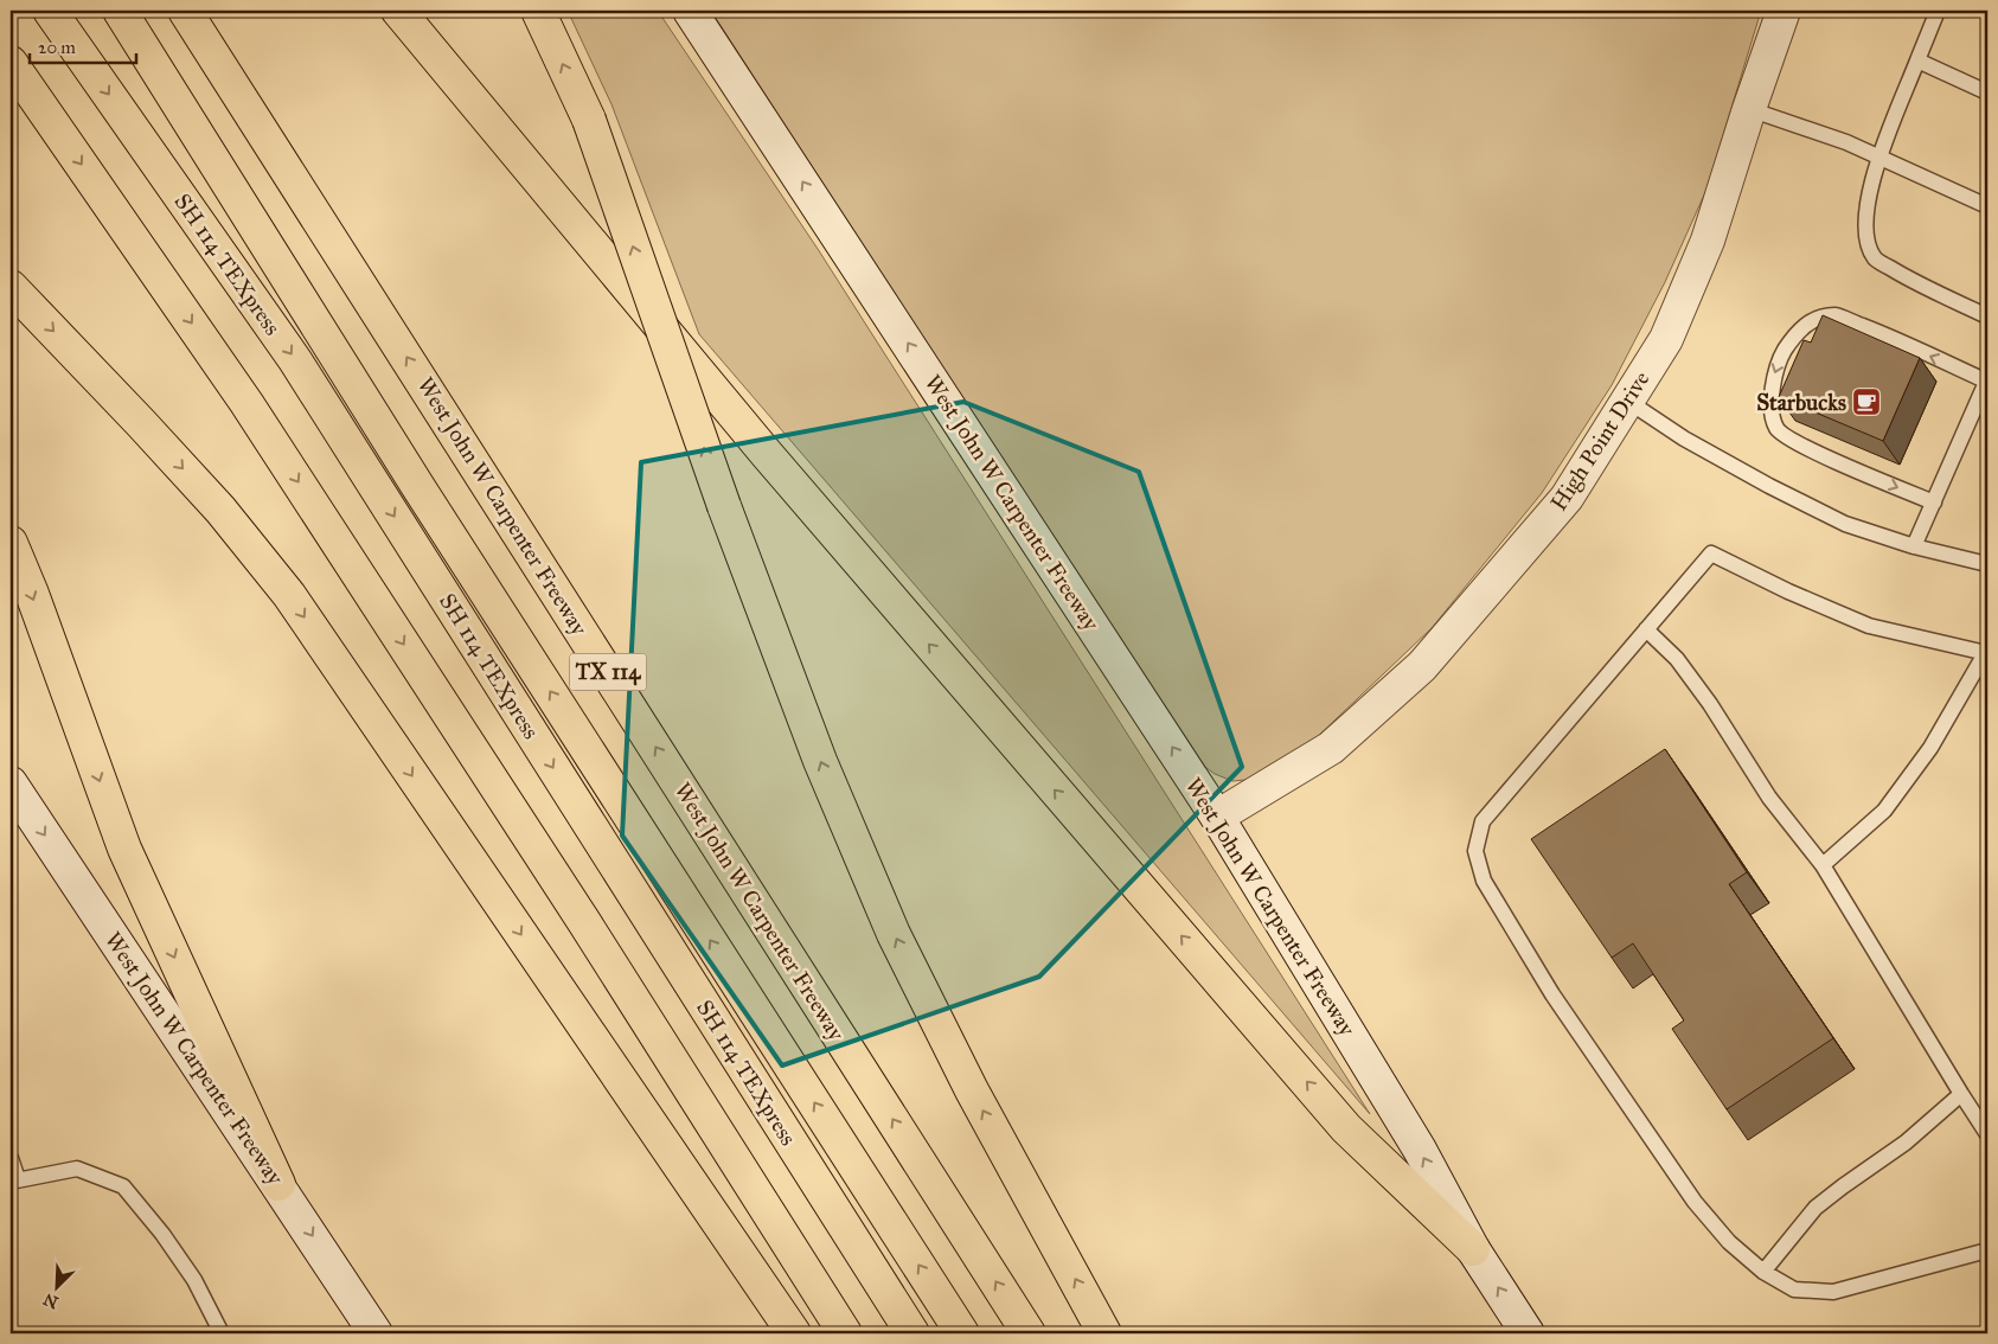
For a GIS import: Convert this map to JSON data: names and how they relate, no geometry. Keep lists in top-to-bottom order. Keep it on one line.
{"streets":{"highway":["SH 114 TEXpress","West John W Carpenter Freeway","TX 114"],"main road":["High Point Drive"]},"crossings":[["High Point Drive","West John W Carpenter Freeway"]],"places":{"cafe":["Starbucks"]},"scale_bar":"20 m","north":"bottom left"}
